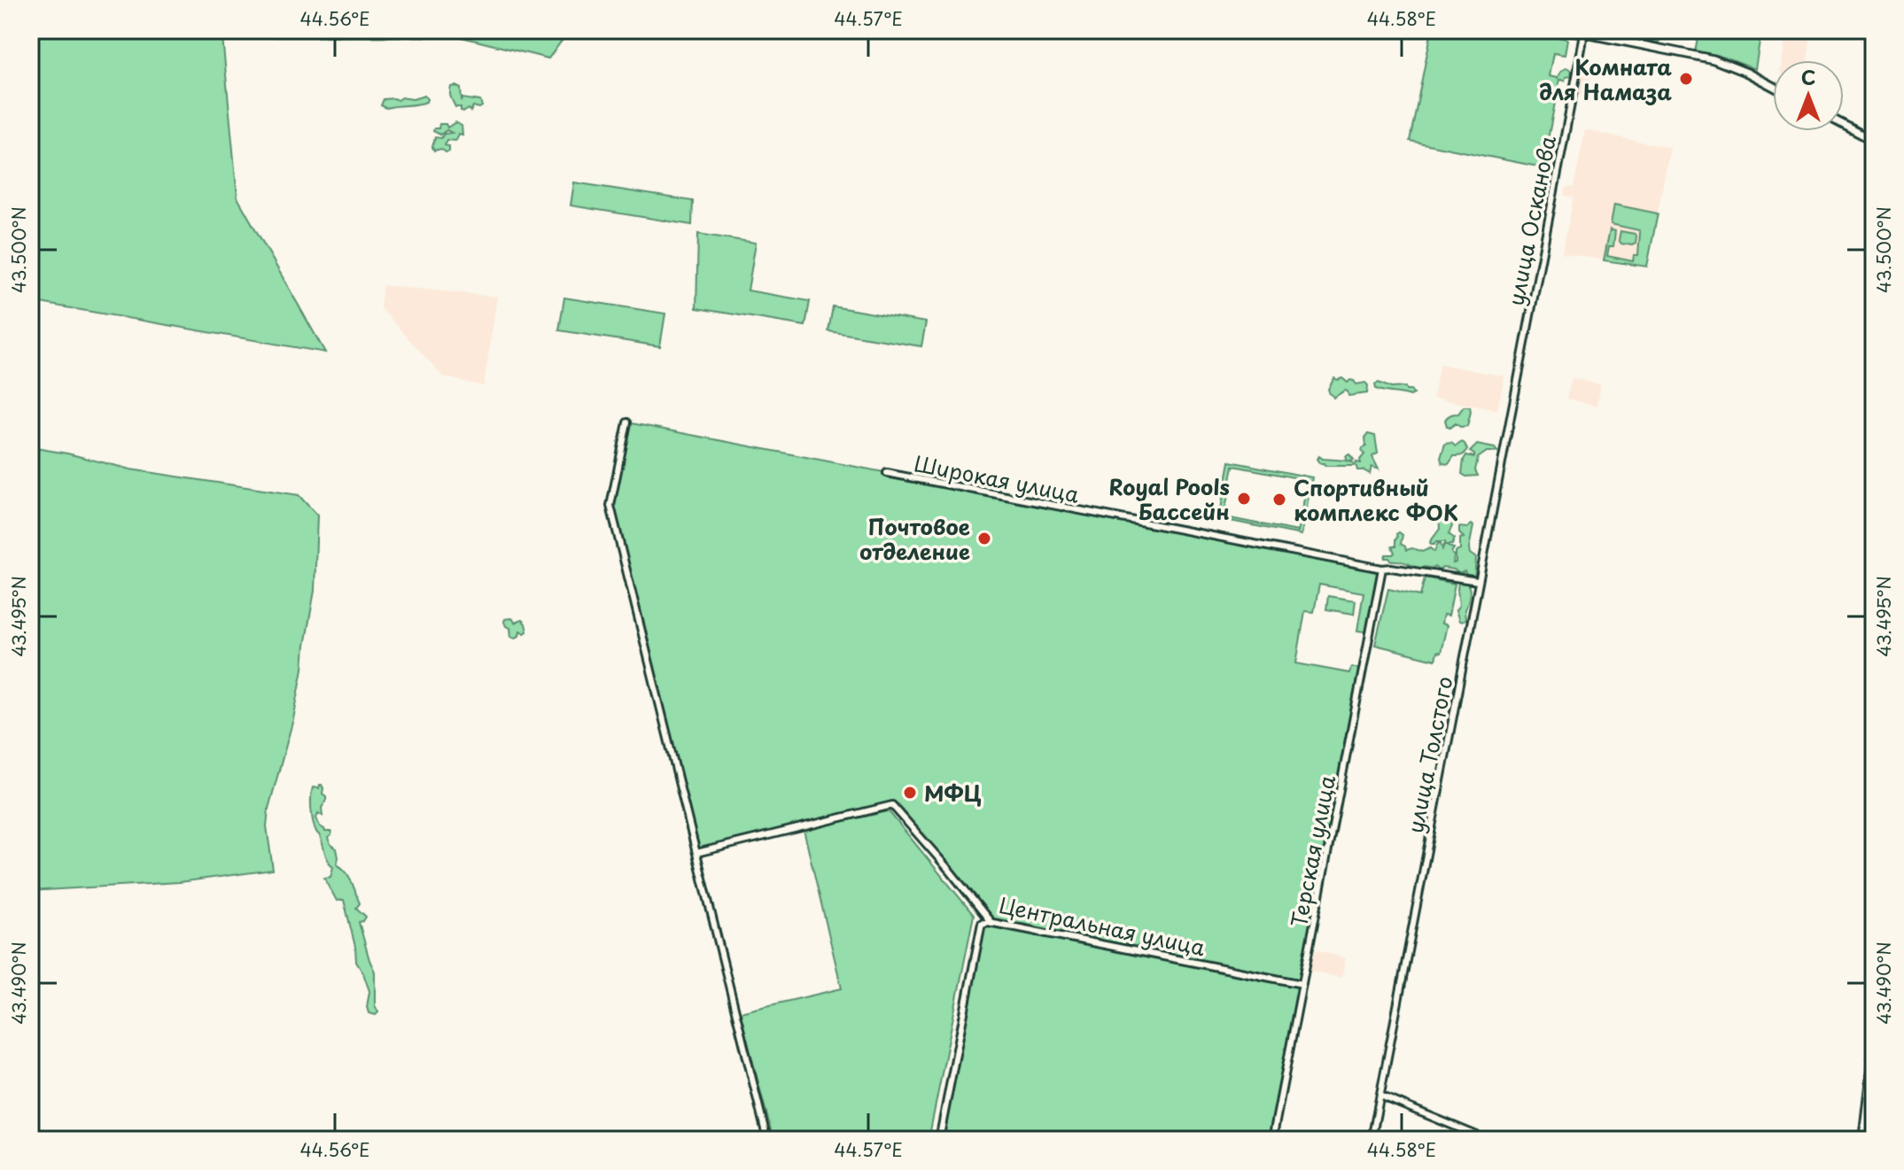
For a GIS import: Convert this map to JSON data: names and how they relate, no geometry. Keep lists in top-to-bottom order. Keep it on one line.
{"streets":{"street":["улица Осканова","Широкая улица","улица Толстого","Терская улица","Центральная улица"]},"crossings":[["улица Осканова","улица Толстого"],["Широкая улица","улица Толстого"],["Широкая улица","Терская улица"],["Терская улица","Центральная улица"]],"places":["Комната для Намаза","Royal Pools Бассейн","Спортивный комплекс ФОК","Почтовое отделение","МФЦ"],"north":"top","coordinates":["44.56°E","44.57°E","44.58°E","43.500°N","43.495°N","43.490°N"]}
